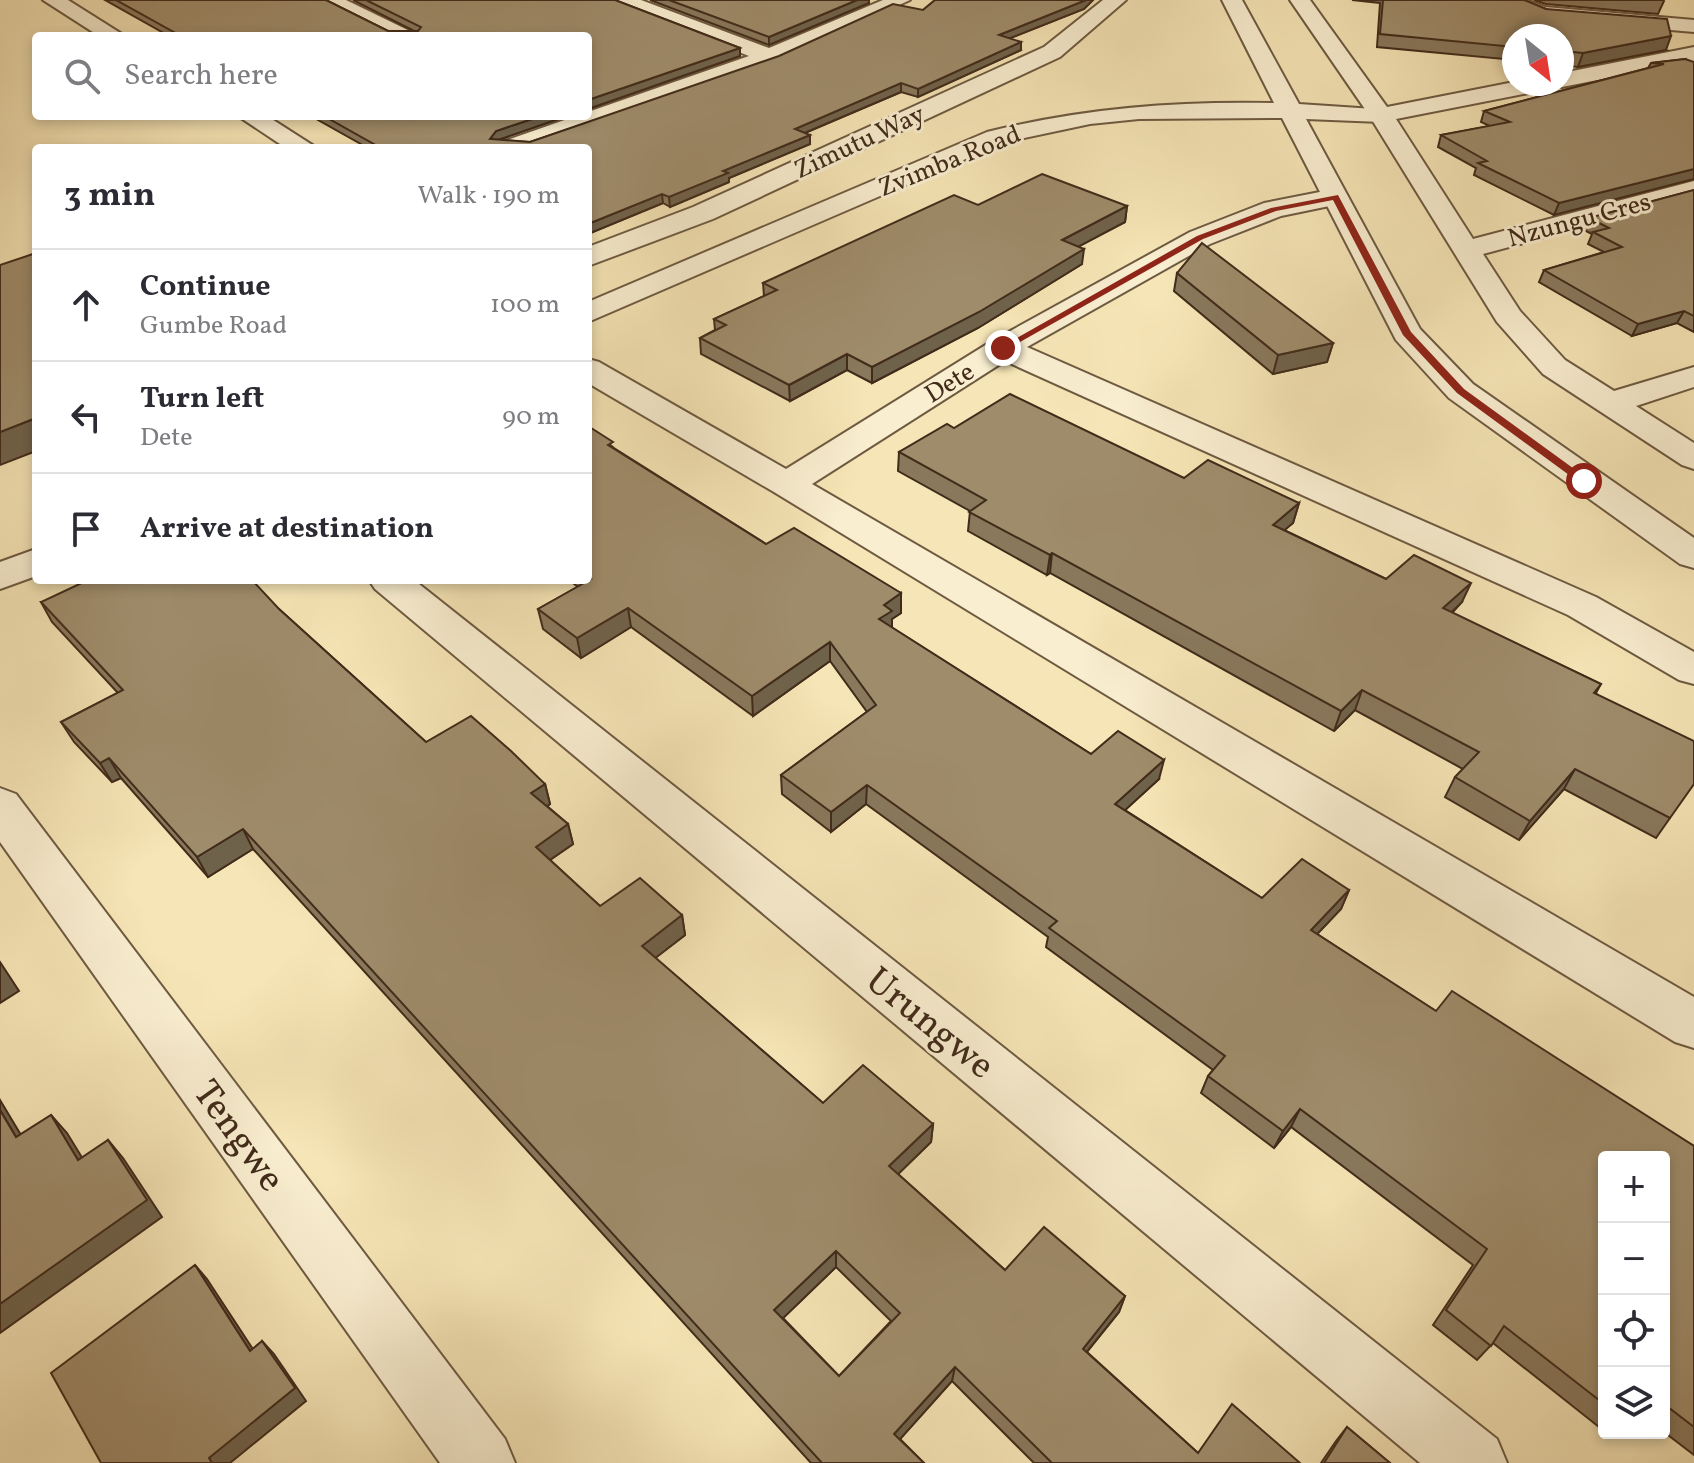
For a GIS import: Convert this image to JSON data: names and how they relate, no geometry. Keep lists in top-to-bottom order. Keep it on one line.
{"streets":{"street":["Zimutu Way","Zvimba Road","Nzungu Cres","Dete","Urungwe","Tengwe"]},"north":"bottom right","page":{"search":"Search here","heading":["3 min","Walk · 190 m"],"list":[["Continue","Gumbe Road","100 m"],["Turn left","Dete","90 m"],"Arrive at destination"],"map_buttons":["+","−"]}}
